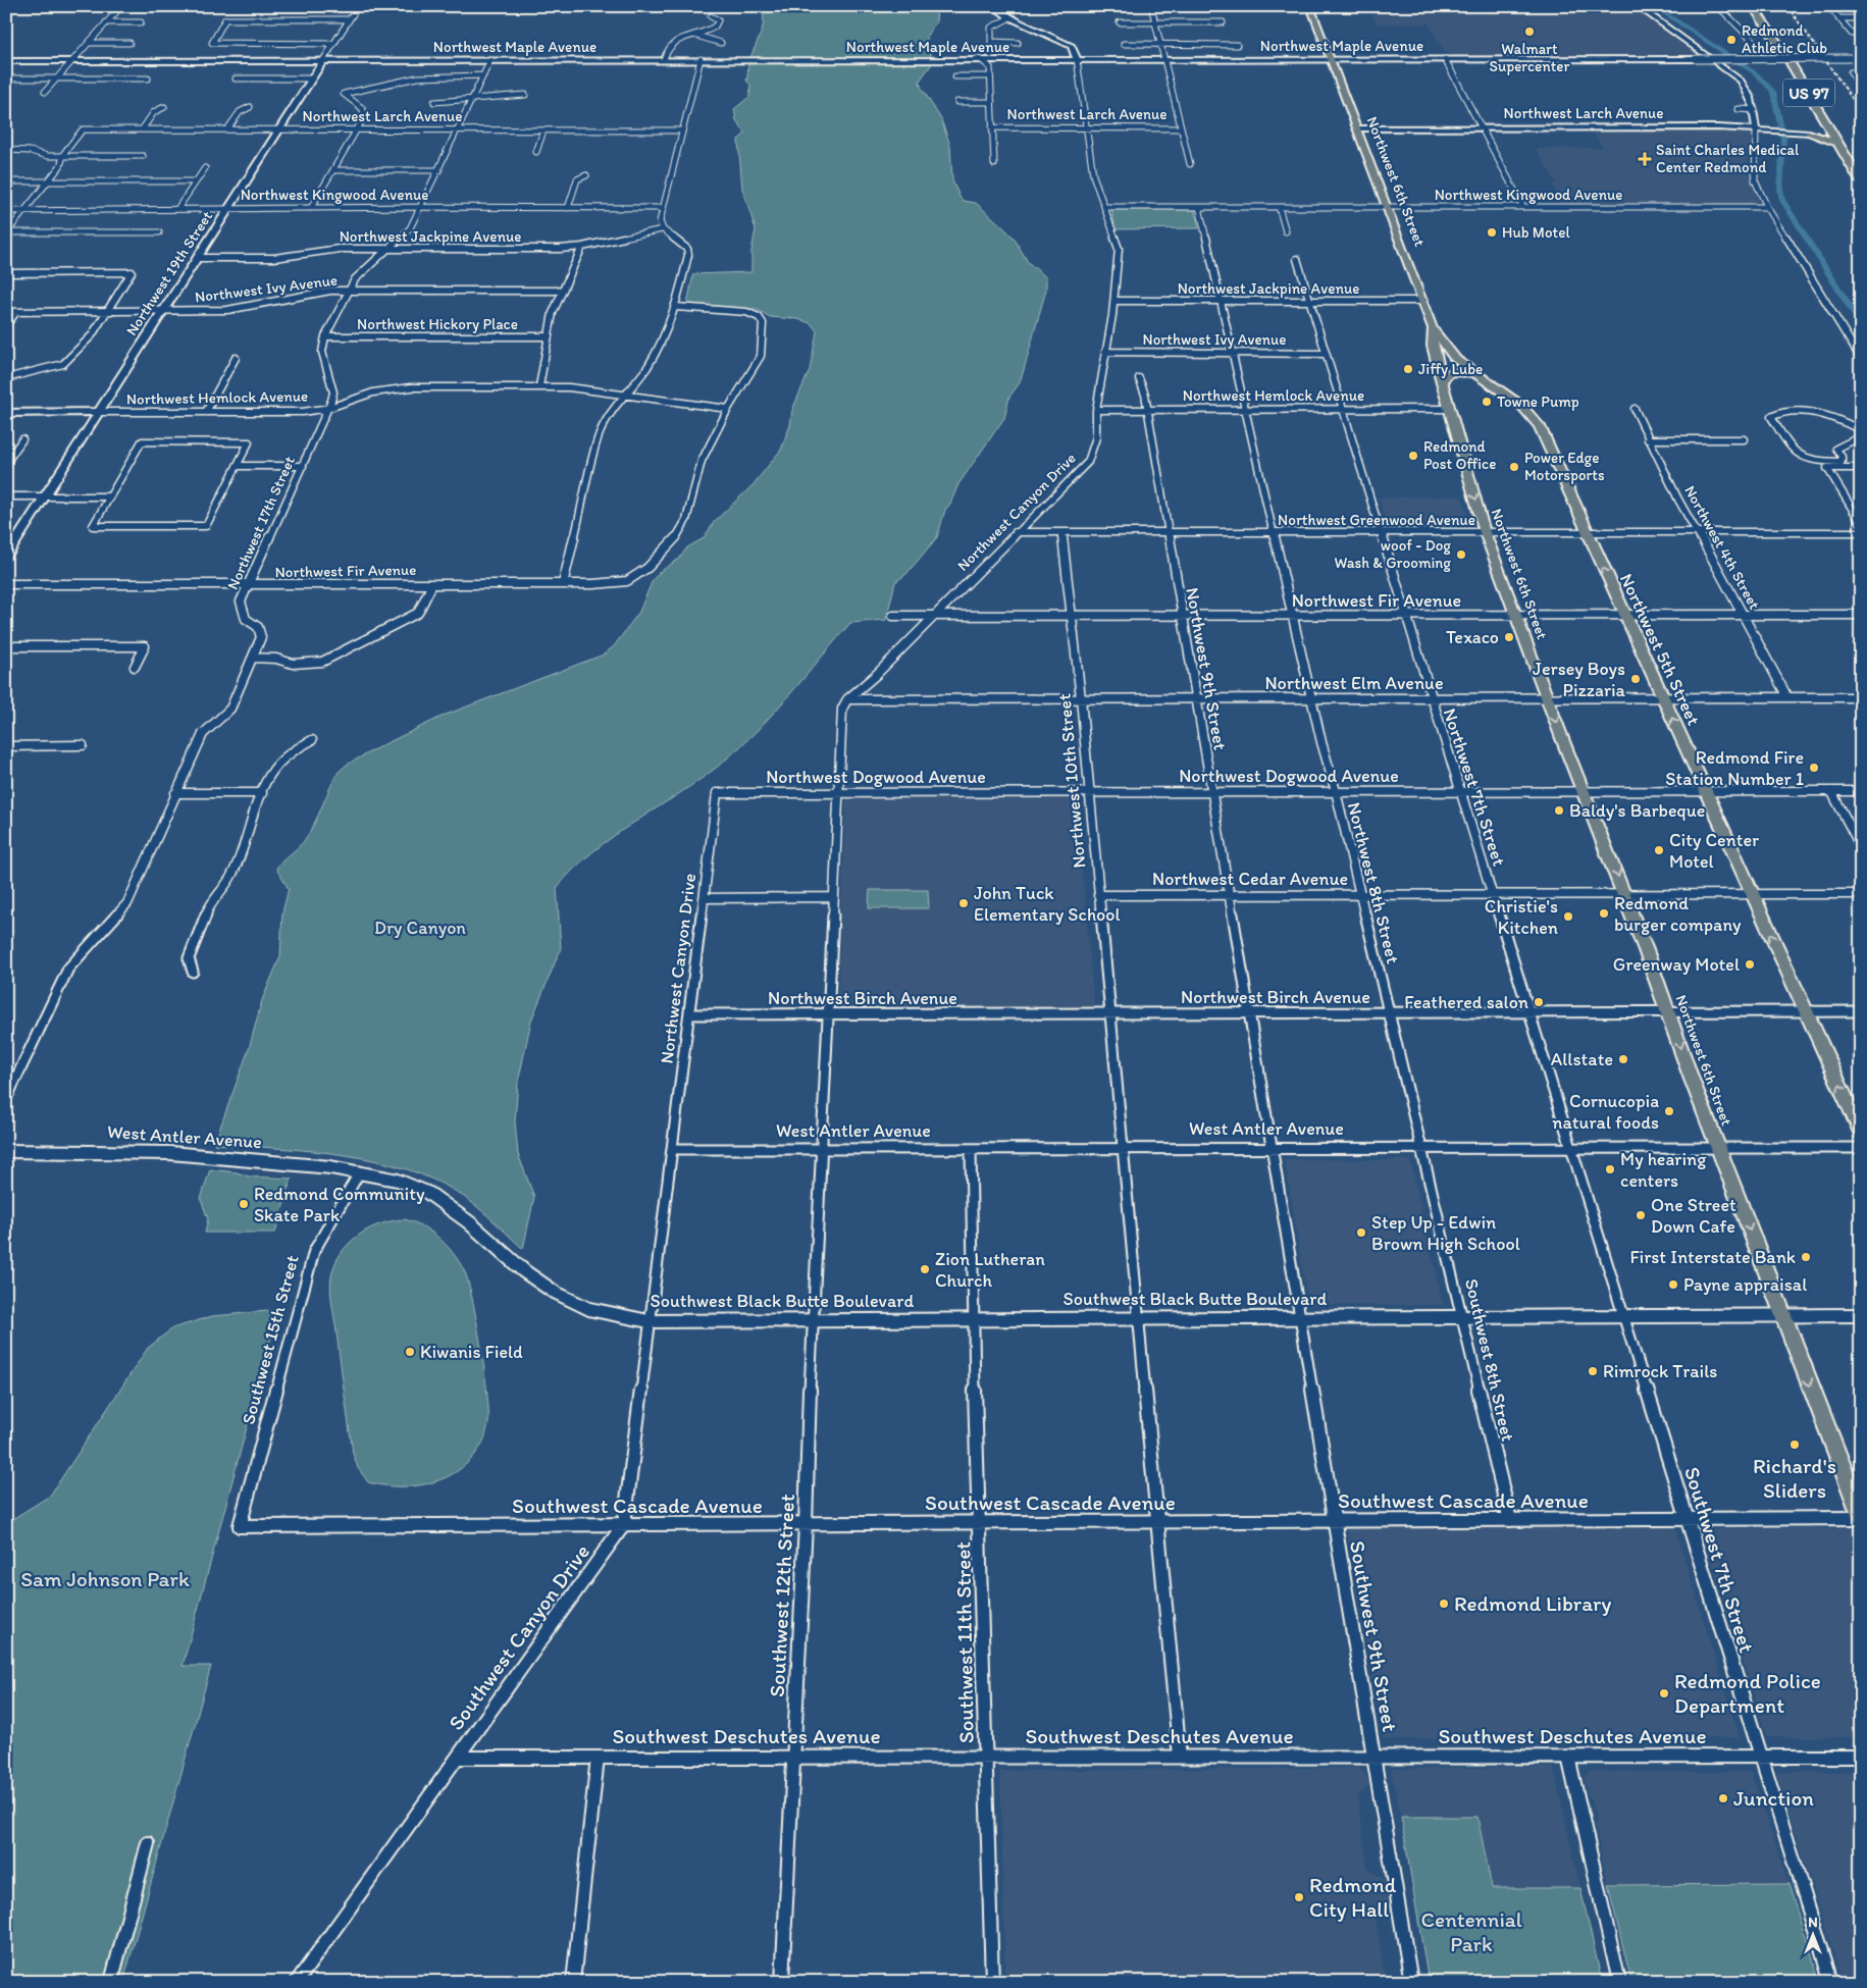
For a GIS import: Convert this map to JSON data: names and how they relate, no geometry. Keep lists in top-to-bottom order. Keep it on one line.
{"streets":{"highway":["US 97"],"main road":["Northwest Maple Avenue","Northwest Larch Avenue","Northwest 6th Street","Northwest 19th Street","Northwest Hemlock Avenue","Northwest 5th Street","West Antler Avenue","Southwest Black Butte Boulevard"],"street":["Northwest Kingwood Avenue","Northwest Jackpine Avenue","Northwest Ivy Avenue","Northwest Hickory Place","Northwest Canyon Drive","Northwest Greenwood Avenue","Northwest 17th Street","Northwest 4th Street","Northwest Fir Avenue","Northwest 9th Street","Northwest Elm Avenue","Northwest Dogwood Avenue","Northwest 10th Street","Northwest 7th Street","Northwest Cedar Avenue","Northwest 8th Street","Northwest Birch Avenue","Southwest 15th Street","Southwest 8th Street","Southwest Cascade Avenue","Southwest 7th Street","Southwest 12th Street","Southwest 9th Street","Southwest Canyon Drive","Southwest 11th Street","Southwest Deschutes Avenue"]},"crossings":[["Northwest Maple Avenue","Northwest 6th Street"],["Northwest Maple Avenue","Northwest 19th Street"],["Northwest Maple Avenue","Northwest 17th Street"],["Northwest Larch Avenue","Northwest 6th Street"],["Northwest Larch Avenue","Northwest 19th Street"],["Northwest Larch Avenue","Northwest 17th Street"],["Northwest 6th Street","Northwest Kingwood Avenue"],["Northwest 6th Street","Northwest Jackpine Avenue"],["Northwest 6th Street","Northwest Hemlock Avenue"],["Northwest 6th Street","Northwest Greenwood Avenue"],["Northwest 6th Street","Northwest Fir Avenue"],["Northwest 6th Street","Northwest 5th Street"],["Northwest 6th Street","Northwest Elm Avenue"],["Northwest 6th Street","Northwest Dogwood Avenue"],["Northwest 6th Street","Northwest Cedar Avenue"],["Northwest 6th Street","Northwest Birch Avenue"],["Northwest 6th Street","West Antler Avenue"],["Northwest 6th Street","Southwest Black Butte Boulevard"],["Northwest 6th Street","Southwest Cascade Avenue"],["Northwest Kingwood Avenue","Northwest 19th Street"],["Northwest Kingwood Avenue","Northwest Canyon Drive"],["Northwest Kingwood Avenue","Northwest 17th Street"],["Northwest Kingwood Avenue","Northwest 8th Street"],["Northwest Jackpine Avenue","Northwest 19th Street"],["Northwest Jackpine Avenue","Northwest Canyon Drive"],["Northwest Jackpine Avenue","Northwest 17th Street"],["Northwest Jackpine Avenue","Northwest 7th Street"],["Northwest Jackpine Avenue","Northwest 8th Street"],["Northwest 19th Street","Northwest Ivy Avenue"],["Northwest 19th Street","Northwest Hemlock Avenue"],["Northwest Ivy Avenue","Northwest Canyon Drive"],["Northwest Ivy Avenue","Northwest 17th Street"],["Northwest Ivy Avenue","Northwest 7th Street"],["Northwest Ivy Avenue","Northwest 8th Street"],["Northwest Hickory Place","Northwest 17th Street"],["Northwest Hemlock Avenue","Northwest Canyon Drive"],["Northwest Hemlock Avenue","Northwest 17th Street"],["Northwest Hemlock Avenue","Northwest Fir Avenue"],["Northwest Hemlock Avenue","Northwest 9th Street"],["Northwest Hemlock Avenue","Northwest 7th Street"],["Northwest Hemlock Avenue","Northwest 8th Street"],["Northwest Canyon Drive","Northwest Greenwood Avenue"],["Northwest Canyon Drive","Northwest Fir Avenue"],["Northwest Canyon Drive","Northwest Elm Avenue"],["Northwest Canyon Drive","Northwest Dogwood Avenue"],["Northwest Canyon Drive","Northwest Birch Avenue"],["Northwest Canyon Drive","West Antler Avenue"],["Northwest Canyon Drive","Southwest Canyon Drive"],["Northwest Greenwood Avenue","Northwest 4th Street"],["Northwest Greenwood Avenue","Northwest 5th Street"],["Northwest Greenwood Avenue","Northwest 9th Street"],["Northwest Greenwood Avenue","Northwest 10th Street"],["Northwest Greenwood Avenue","Northwest 7th Street"],["Northwest Greenwood Avenue","Northwest 8th Street"],["Northwest 17th Street","Northwest Fir Avenue"],["Northwest 4th Street","Northwest Fir Avenue"],["Northwest 4th Street","Northwest Elm Avenue"],["Northwest Fir Avenue","Northwest 5th Street"],["Northwest Fir Avenue","Northwest 9th Street"],["Northwest Fir Avenue","Northwest 10th Street"],["Northwest Fir Avenue","Northwest 7th Street"],["Northwest Fir Avenue","Northwest 8th Street"],["Northwest 5th Street","Northwest Elm Avenue"],["Northwest 5th Street","Northwest Dogwood Avenue"],["Northwest 5th Street","Northwest Cedar Avenue"],["Northwest 5th Street","Northwest Birch Avenue"],["Northwest 9th Street","Northwest Elm Avenue"],["Northwest 9th Street","Northwest Dogwood Avenue"],["Northwest 9th Street","Northwest Cedar Avenue"],["Northwest 9th Street","Northwest Birch Avenue"],["Northwest 9th Street","West Antler Avenue"],["Northwest 9th Street","Southwest 9th Street"],["Northwest Elm Avenue","Northwest 10th Street"],["Northwest Elm Avenue","Northwest 7th Street"],["Northwest Elm Avenue","Northwest 8th Street"],["Northwest Dogwood Avenue","Northwest 10th Street"],["Northwest Dogwood Avenue","Northwest 7th Street"],["Northwest Dogwood Avenue","Northwest 8th Street"],["Northwest 10th Street","Northwest Cedar Avenue"],["Northwest 10th Street","Northwest Birch Avenue"],["Northwest 10th Street","West Antler Avenue"],["Northwest 10th Street","Southwest Black Butte Boulevard"],["Northwest 10th Street","Southwest Cascade Avenue"],["Northwest 10th Street","Southwest Deschutes Avenue"],["Northwest 7th Street","Northwest Cedar Avenue"],["Northwest 7th Street","Northwest Birch Avenue"],["Northwest 7th Street","West Antler Avenue"],["Northwest 7th Street","Southwest 7th Street"],["Northwest Cedar Avenue","Northwest 8th Street"],["Northwest 8th Street","Northwest Birch Avenue"],["Northwest 8th Street","West Antler Avenue"],["Northwest 8th Street","Southwest 8th Street"],["West Antler Avenue","Southwest Black Butte Boulevard"],["West Antler Avenue","Southwest 15th Street"],["West Antler Avenue","Southwest 8th Street"],["West Antler Avenue","Southwest 7th Street"],["West Antler Avenue","Southwest 12th Street"],["West Antler Avenue","Southwest 9th Street"],["West Antler Avenue","Southwest Canyon Drive"],["West Antler Avenue","Southwest 11th Street"],["Southwest Black Butte Boulevard","Southwest 15th Street"],["Southwest Black Butte Boulevard","Southwest 8th Street"],["Southwest Black Butte Boulevard","Southwest 7th Street"],["Southwest Black Butte Boulevard","Southwest 12th Street"],["Southwest Black Butte Boulevard","Southwest 9th Street"],["Southwest Black Butte Boulevard","Southwest Canyon Drive"],["Southwest Black Butte Boulevard","Southwest 11th Street"],["Southwest 15th Street","Southwest Cascade Avenue"],["Southwest 8th Street","Southwest Cascade Avenue"],["Southwest Cascade Avenue","Southwest 7th Street"],["Southwest Cascade Avenue","Southwest 12th Street"],["Southwest Cascade Avenue","Southwest 9th Street"],["Southwest Cascade Avenue","Southwest Canyon Drive"],["Southwest Cascade Avenue","Southwest 11th Street"],["Southwest 7th Street","Southwest Deschutes Avenue"],["Southwest 12th Street","Southwest Deschutes Avenue"],["Southwest 9th Street","Southwest Deschutes Avenue"],["Southwest Canyon Drive","Southwest Deschutes Avenue"],["Southwest 11th Street","Southwest Deschutes Avenue"]],"one_way":["Northwest 6th Street","Northwest 5th Street"],"parks":["Dry Canyon","Sam Johnson Park","Centennial Park"],"places":{"other":["Walmart Supercenter","Redmond Athletic Club","Hub Motel","Jiffy Lube","Towne Pump","Redmond Post Office","Power Edge Motorsports","woof - Dog Wash & Grooming","Texaco","Jersey Boys Pizzaria","Redmond Fire Station Number 1","Baldy's Barbeque","City Center Motel","John Tuck Elementary School","Redmond burger company","Christie's Kitchen","Greenway Motel","Feathered salon","Allstate","Cornucopia natural foods","My hearing centers","Redmond Community Skate Park","One Street Down Cafe","Step Up - Edwin Brown High School","First Interstate Bank","Zion Lutheran Church","Payne appraisal","Kiwanis Field","Rimrock Trails","Richard's Sliders","Redmond Library","Redmond Police Department","Junction","Redmond City Hall"],"health":["Saint Charles Medical Center Redmond"]},"north":"top"}
